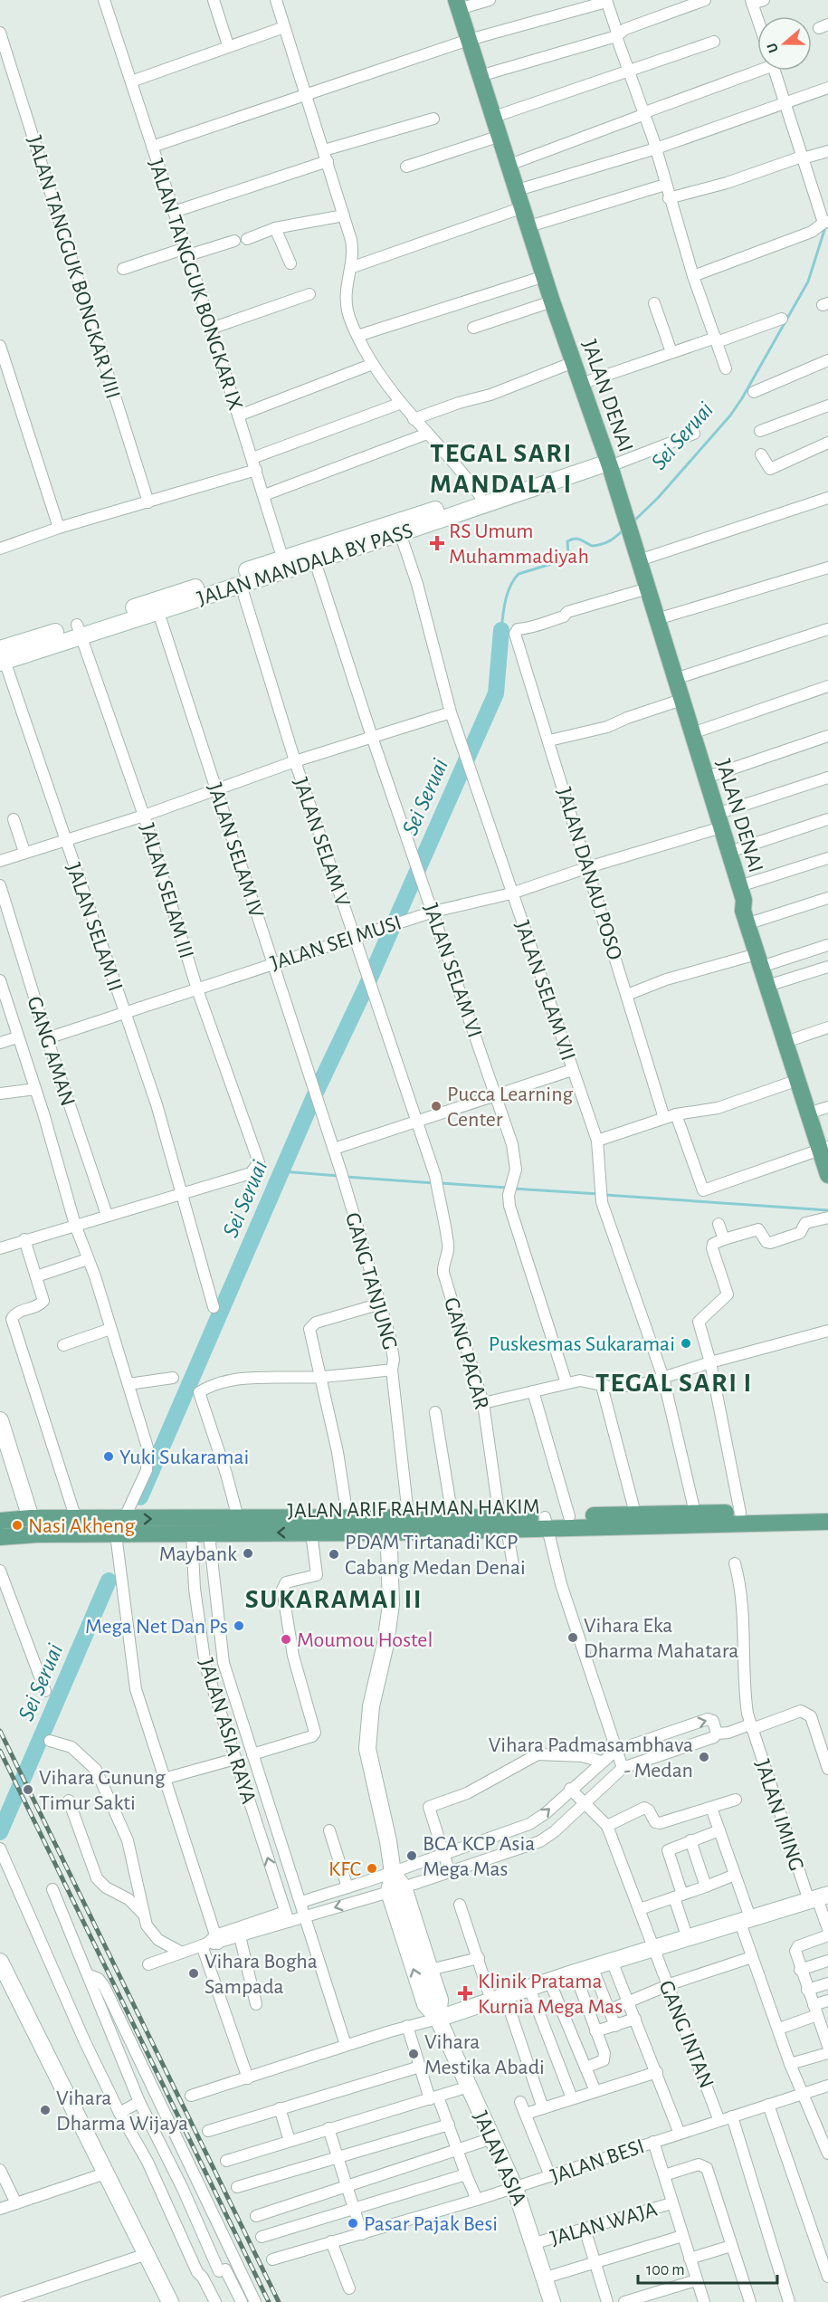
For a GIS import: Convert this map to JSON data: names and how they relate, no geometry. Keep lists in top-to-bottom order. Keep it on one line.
{"streets":{"main road":["JALAN DENAI","JALAN ARIF RAHMAN HAKIM"],"street":["JALAN TANGGUK BONGKAR VIII","JALAN TANGGUK BONGKAR IX","JALAN MANDALA BY PASS","JALAN SELAM V","JALAN SELAM IV","JALAN DANAU POSO","JALAN SELAM III","JALAN SELAM II","JALAN SEI MUSI","JALAN SELAM VI","JALAN SELAM VII","GANG AMAN","GANG TANJUNG","GANG PACAR","JALAN ASIA RAYA","JALAN IMING","GANG INTAN","JALAN ASIA","JALAN BESI","JALAN WAJA"]},"crossings":[["JALAN TANGGUK BONGKAR IX","JALAN MANDALA BY PASS"],["JALAN DENAI","JALAN MANDALA BY PASS"],["JALAN DENAI","JALAN DANAU POSO"],["JALAN DENAI","JALAN SEI MUSI"],["JALAN MANDALA BY PASS","JALAN SELAM V"],["JALAN MANDALA BY PASS","JALAN SELAM IV"],["JALAN MANDALA BY PASS","JALAN SELAM III"],["JALAN MANDALA BY PASS","JALAN SELAM II"],["JALAN MANDALA BY PASS","JALAN SELAM VI"],["JALAN MANDALA BY PASS","JALAN SELAM VII"],["JALAN SELAM V","JALAN SEI MUSI"],["JALAN SELAM V","GANG PACAR"],["JALAN SELAM IV","JALAN SEI MUSI"],["JALAN SELAM IV","GANG TANJUNG"],["JALAN DANAU POSO","JALAN SEI MUSI"],["JALAN SELAM III","JALAN SELAM II"],["JALAN SELAM III","JALAN SEI MUSI"],["JALAN SELAM II","JALAN SEI MUSI"],["JALAN SEI MUSI","JALAN SELAM VI"],["JALAN SEI MUSI","JALAN SELAM VII"],["JALAN SEI MUSI","GANG AMAN"],["JALAN SELAM VII","JALAN ARIF RAHMAN HAKIM"],["GANG TANJUNG","JALAN ARIF RAHMAN HAKIM"],["GANG PACAR","JALAN ARIF RAHMAN HAKIM"],["JALAN ARIF RAHMAN HAKIM","JALAN ASIA RAYA"],["GANG INTAN","JALAN BESI"],["JALAN ASIA","JALAN BESI"],["JALAN ASIA","JALAN WAJA"]],"districts":["TEGAL SARI MANDALA I","TEGAL SARI I","SUKARAMAI II"],"water":["Sei Seruai"],"places":{"health":["RS Umum Muhammadiyah","Klinik Pratama Kurnia Mega Mas"],"other":["Pucca Learning Center","Puskesmas Sukaramai","Yuki Sukaramai","Nasi Akheng","Maybank","PDAM Tirtanadi KCP Cabang Medan Denai","Mega Net Dan Ps","Vihara Eka Dharma Mahatara","Moumou Hostel","Vihara Padmasambhava - Medan","Vihara Gunung Timur Sakti","BCA KCP Asia Mega Mas","KFC","Vihara Bogha Sampada","Vihara Mestika Abadi","Vihara Dharma Wijaya","Pasar Pajak Besi"]},"scale_bar":"100 m","north":"left"}
